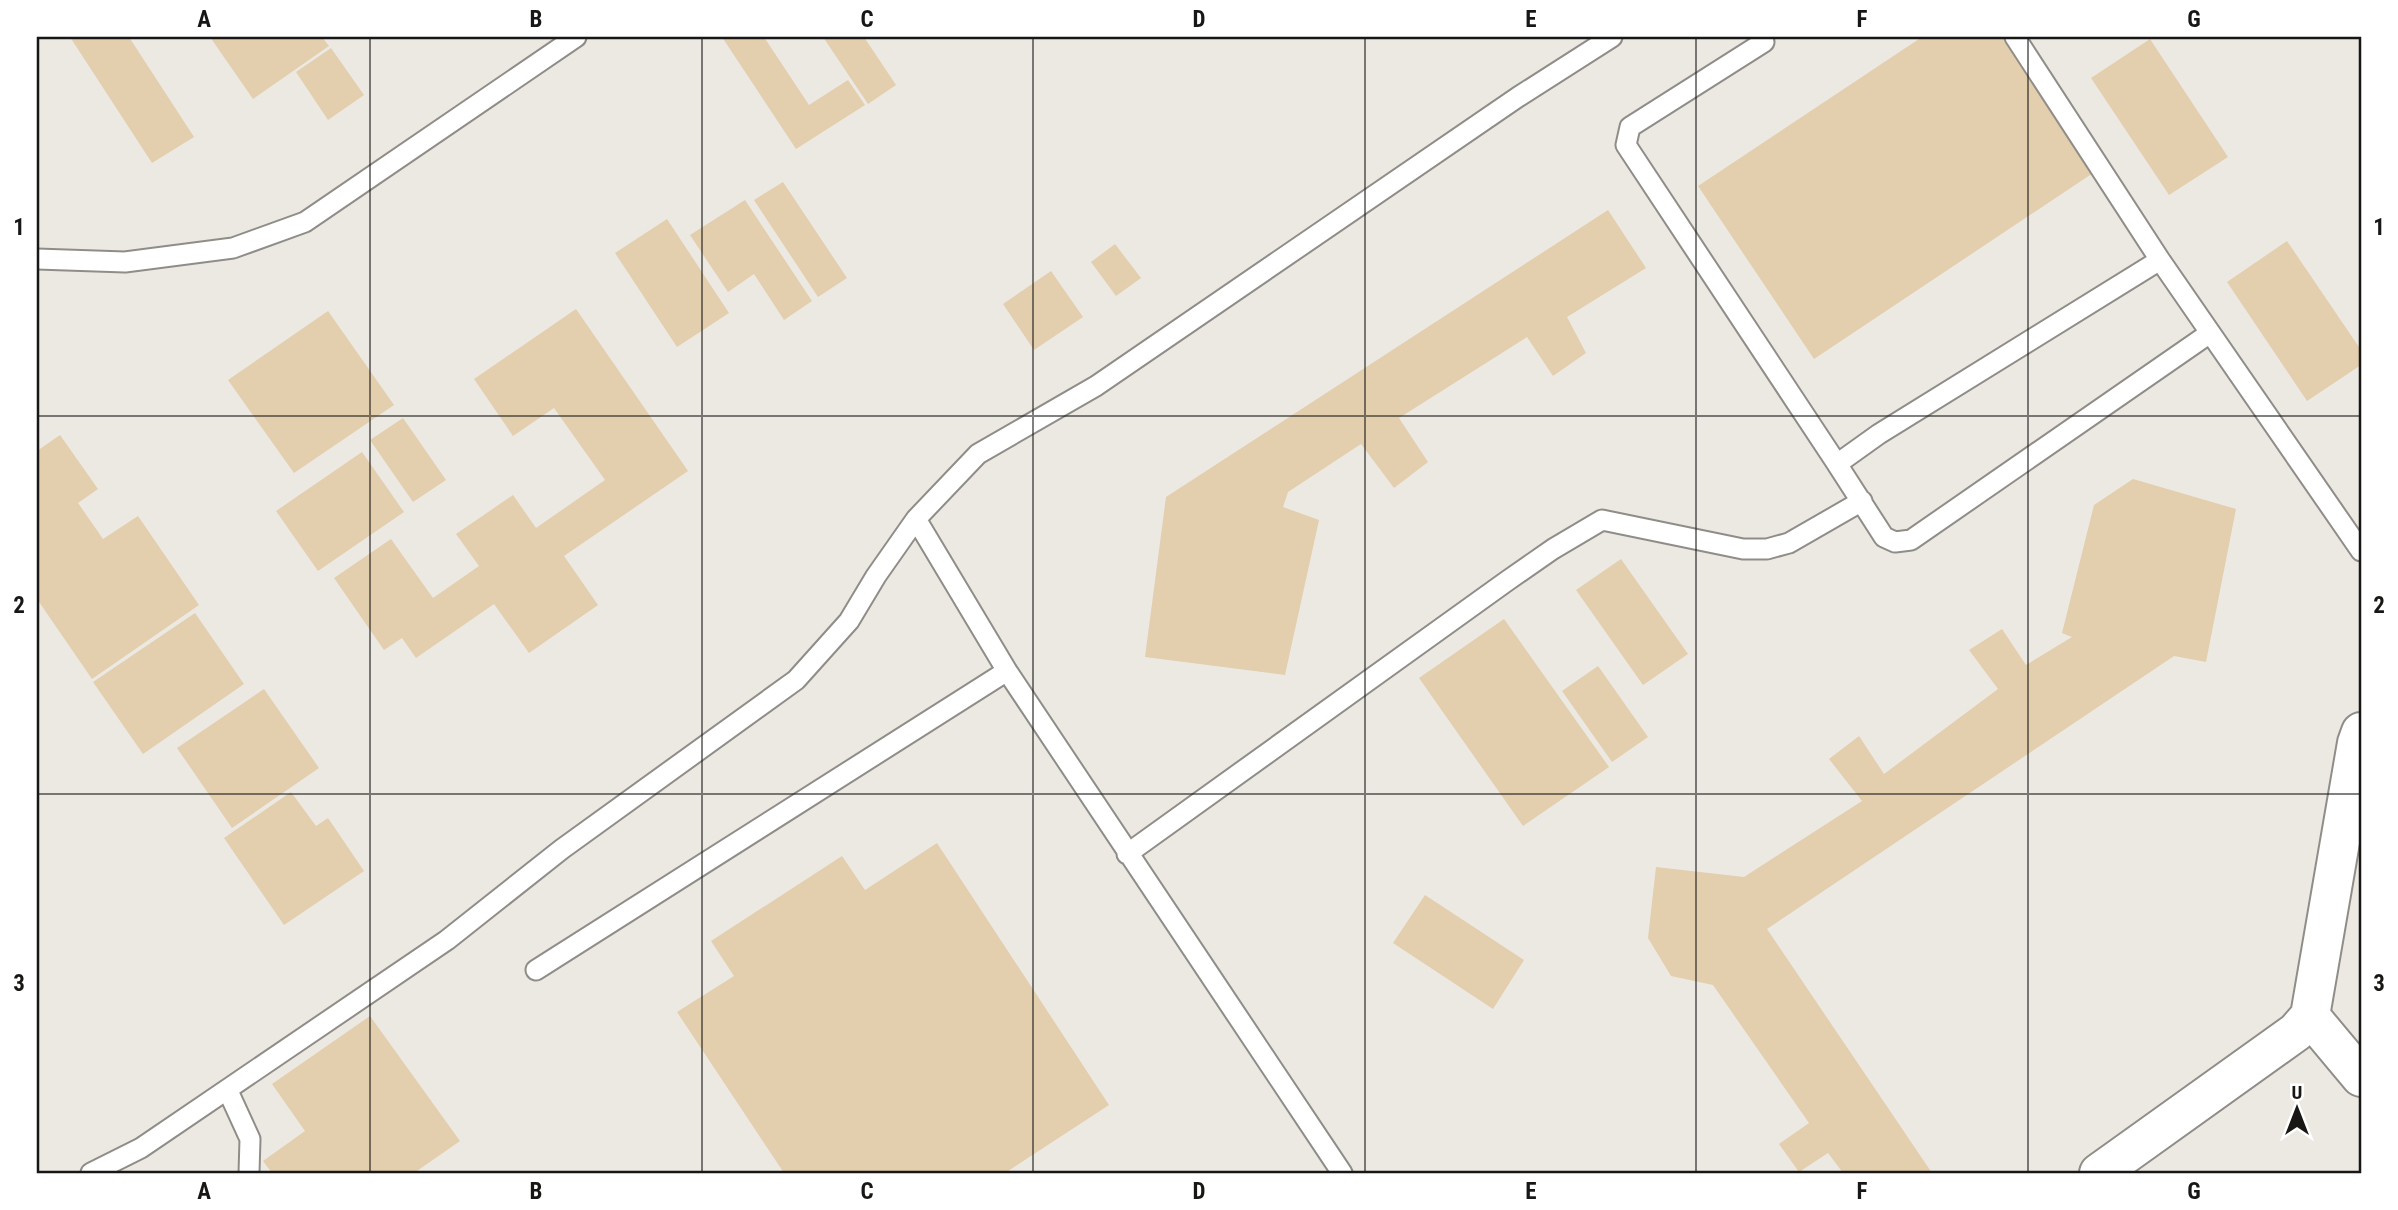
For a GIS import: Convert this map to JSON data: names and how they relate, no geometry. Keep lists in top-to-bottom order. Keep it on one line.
{"north":"top","grid":{"columns":["A","B","C","D","E","F","G"],"rows":["1","2","3"]}}
